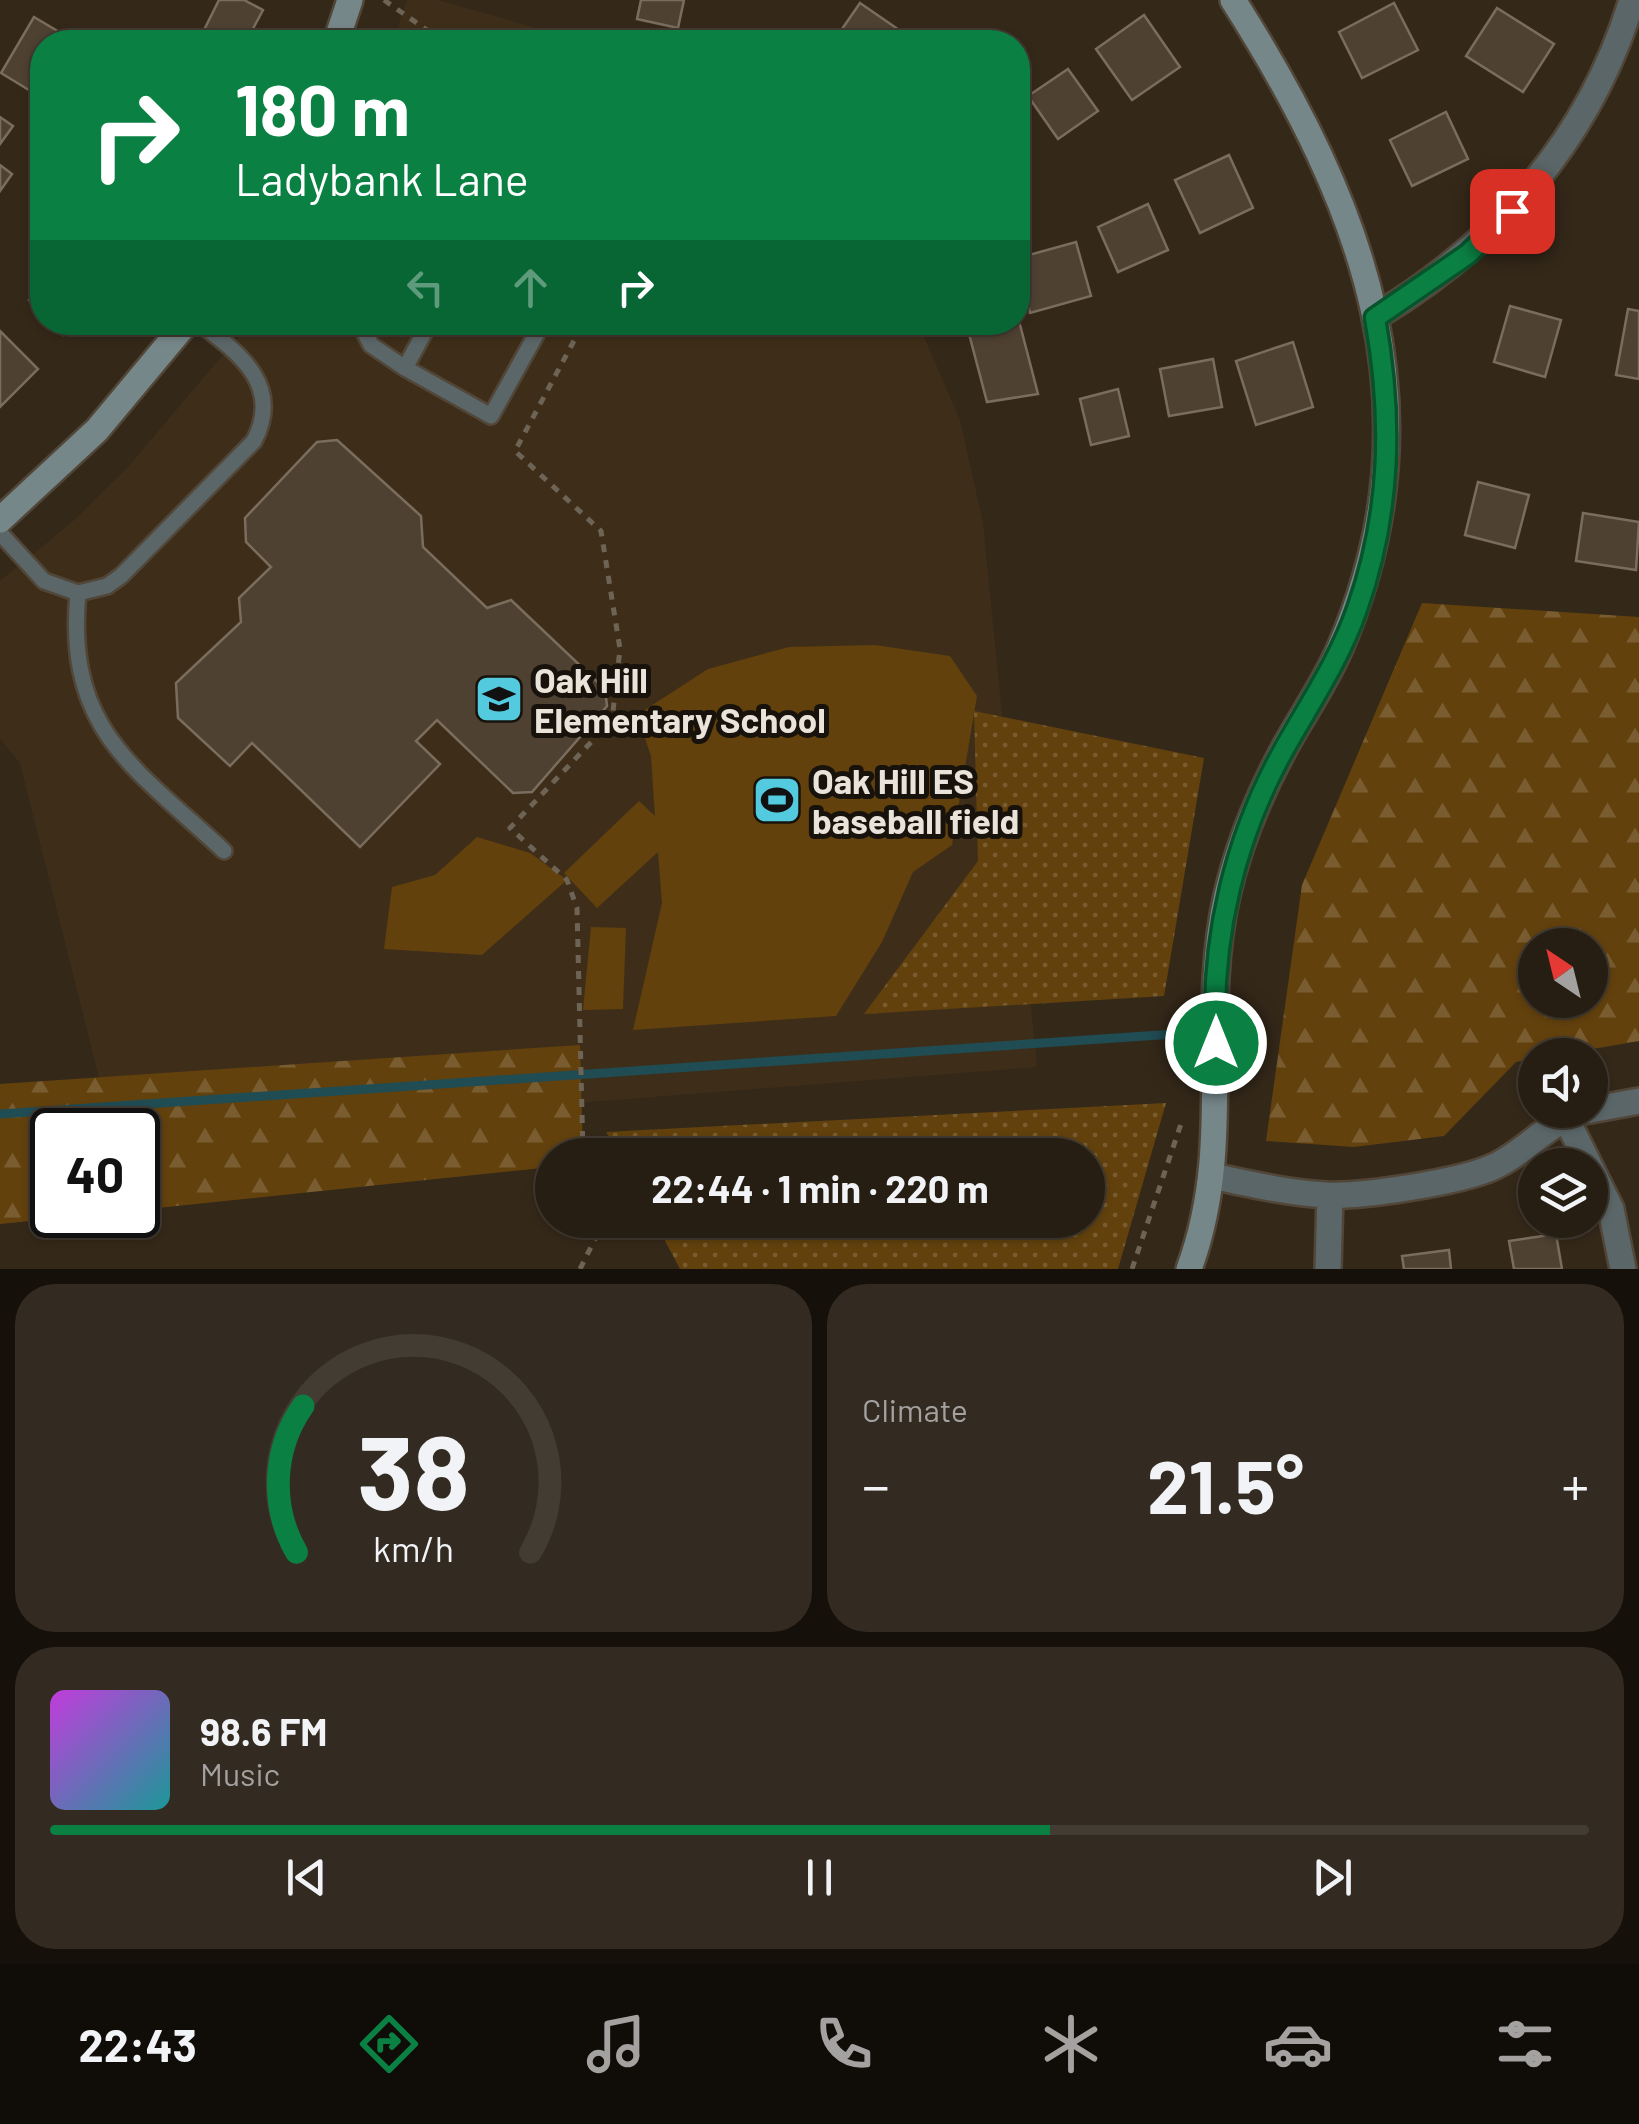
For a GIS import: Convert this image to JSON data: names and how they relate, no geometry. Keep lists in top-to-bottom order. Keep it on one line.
{"places":{"school or university":["Oak Hill Elementary School"],"sports":["Oak Hill ES baseball field"]},"north":"top left","page":{"turn":["180 m","Ladybank Lane"],"limit":"40","trip":"22:44 · 1 min · 220 m","tile":"Climate","heat":["−","21.5°","+"],"song":["98.6 FM","Music"],"tabs":"22:43","gauge":["38","km/h"]}}
